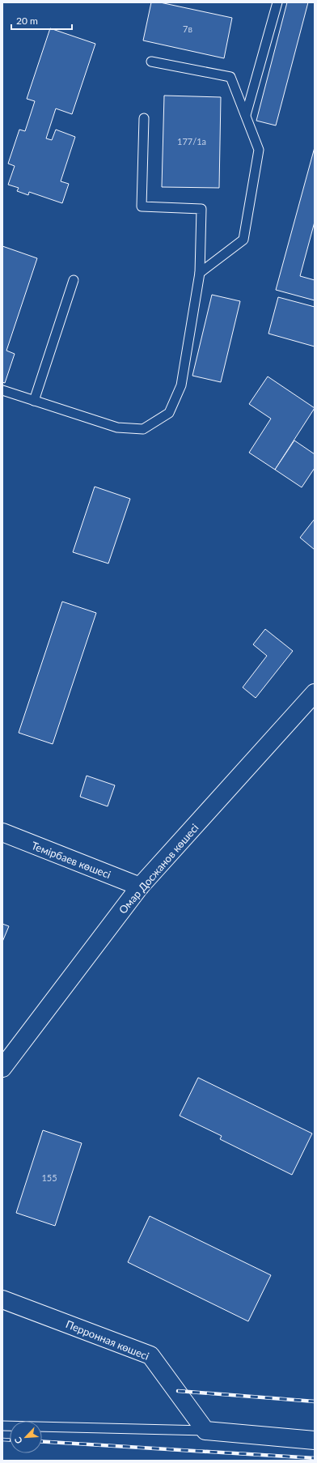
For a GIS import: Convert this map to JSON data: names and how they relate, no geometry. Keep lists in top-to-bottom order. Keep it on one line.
{"streets":{"street":["Темірбаев көшесі","Омар Досжанов көшесі","Перронная көшесі"]},"crossings":[["Темірбаев көшесі","Омар Досжанов көшесі"]],"house_numbers":["7в","177/1а","155"],"scale_bar":"20 m","north":"bottom left"}
